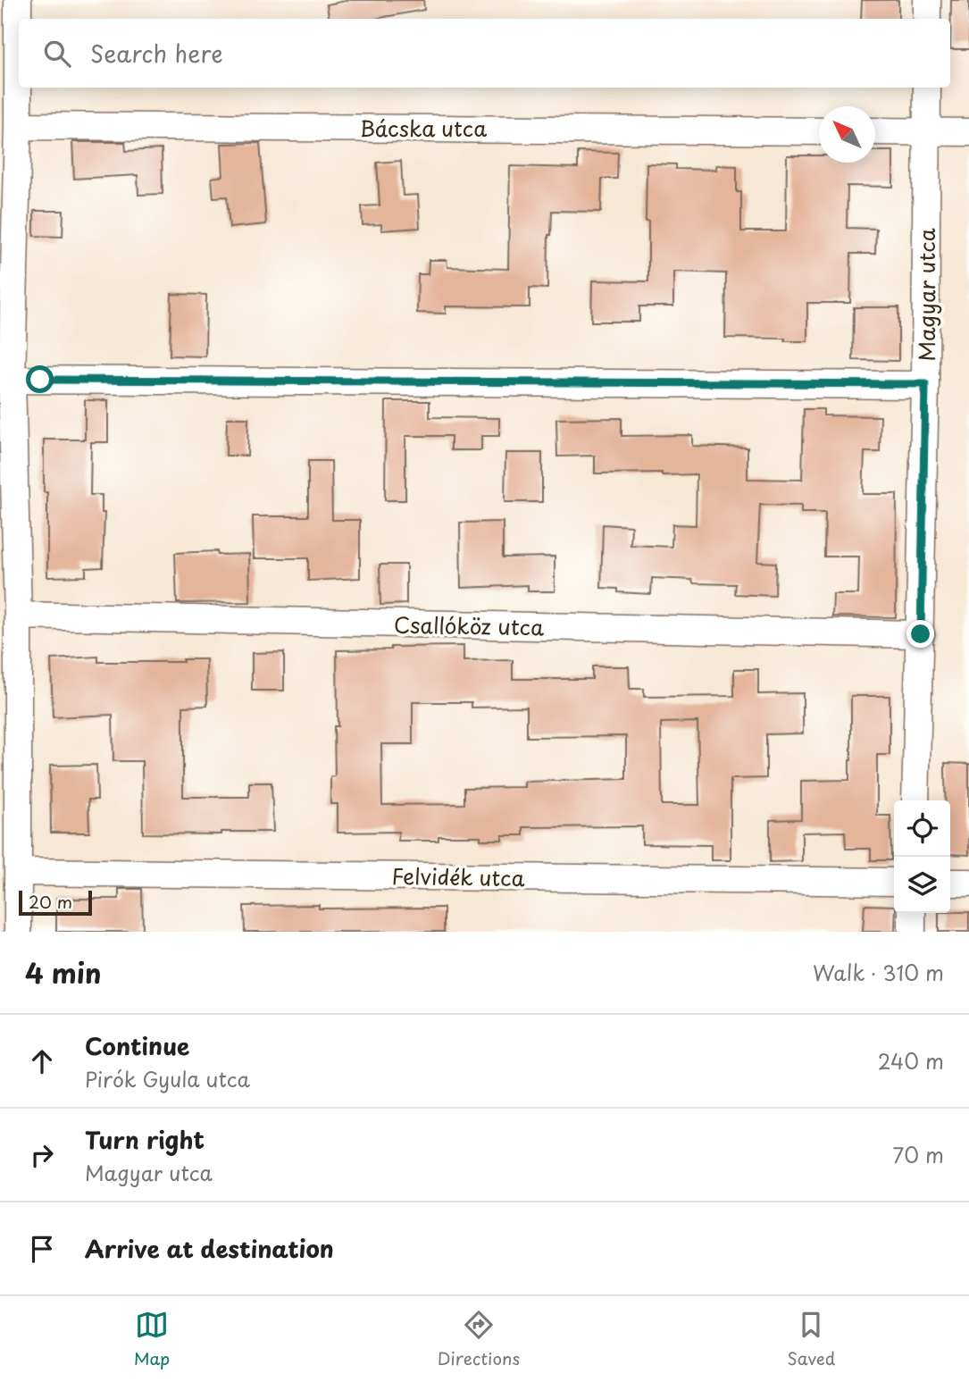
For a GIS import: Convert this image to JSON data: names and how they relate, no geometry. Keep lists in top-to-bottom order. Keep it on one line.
{"streets":{"street":["Bácska utca","Magyar utca","Csallóköz utca","Felvidék utca"]},"crossings":[["Magyar utca","Csallóköz utca"]],"scale_bar":"20 m","north":"top left","page":{"search":"Search here","scale":"20 m","heading":["4 min","Walk · 310 m"],"list":[["Continue","Pirók Gyula utca","240 m"],["Turn right","Magyar utca","70 m"],"Arrive at destination"],"nav":["Map","Directions","Saved"]}}
